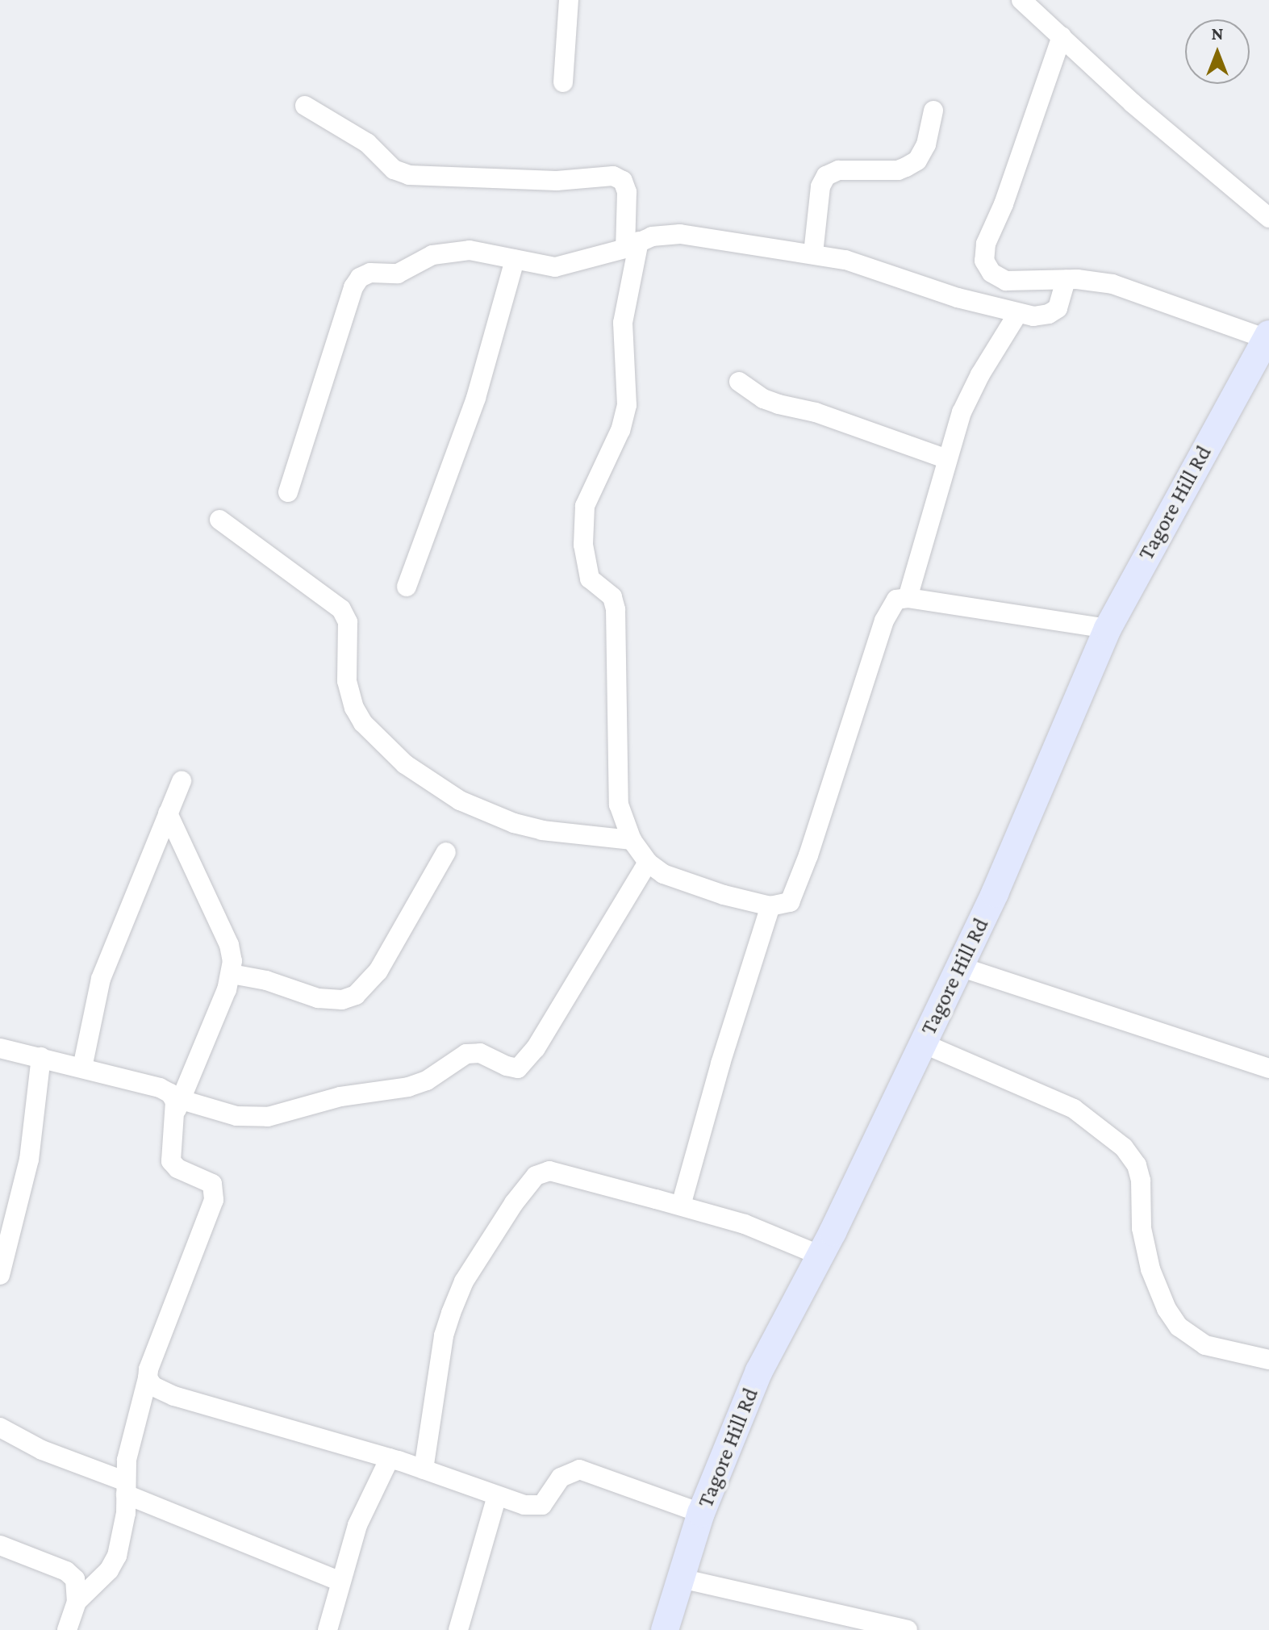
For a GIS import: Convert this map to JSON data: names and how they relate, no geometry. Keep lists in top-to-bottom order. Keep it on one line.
{"streets":{"main road":["Tagore Hill Rd"]},"north":"top"}
